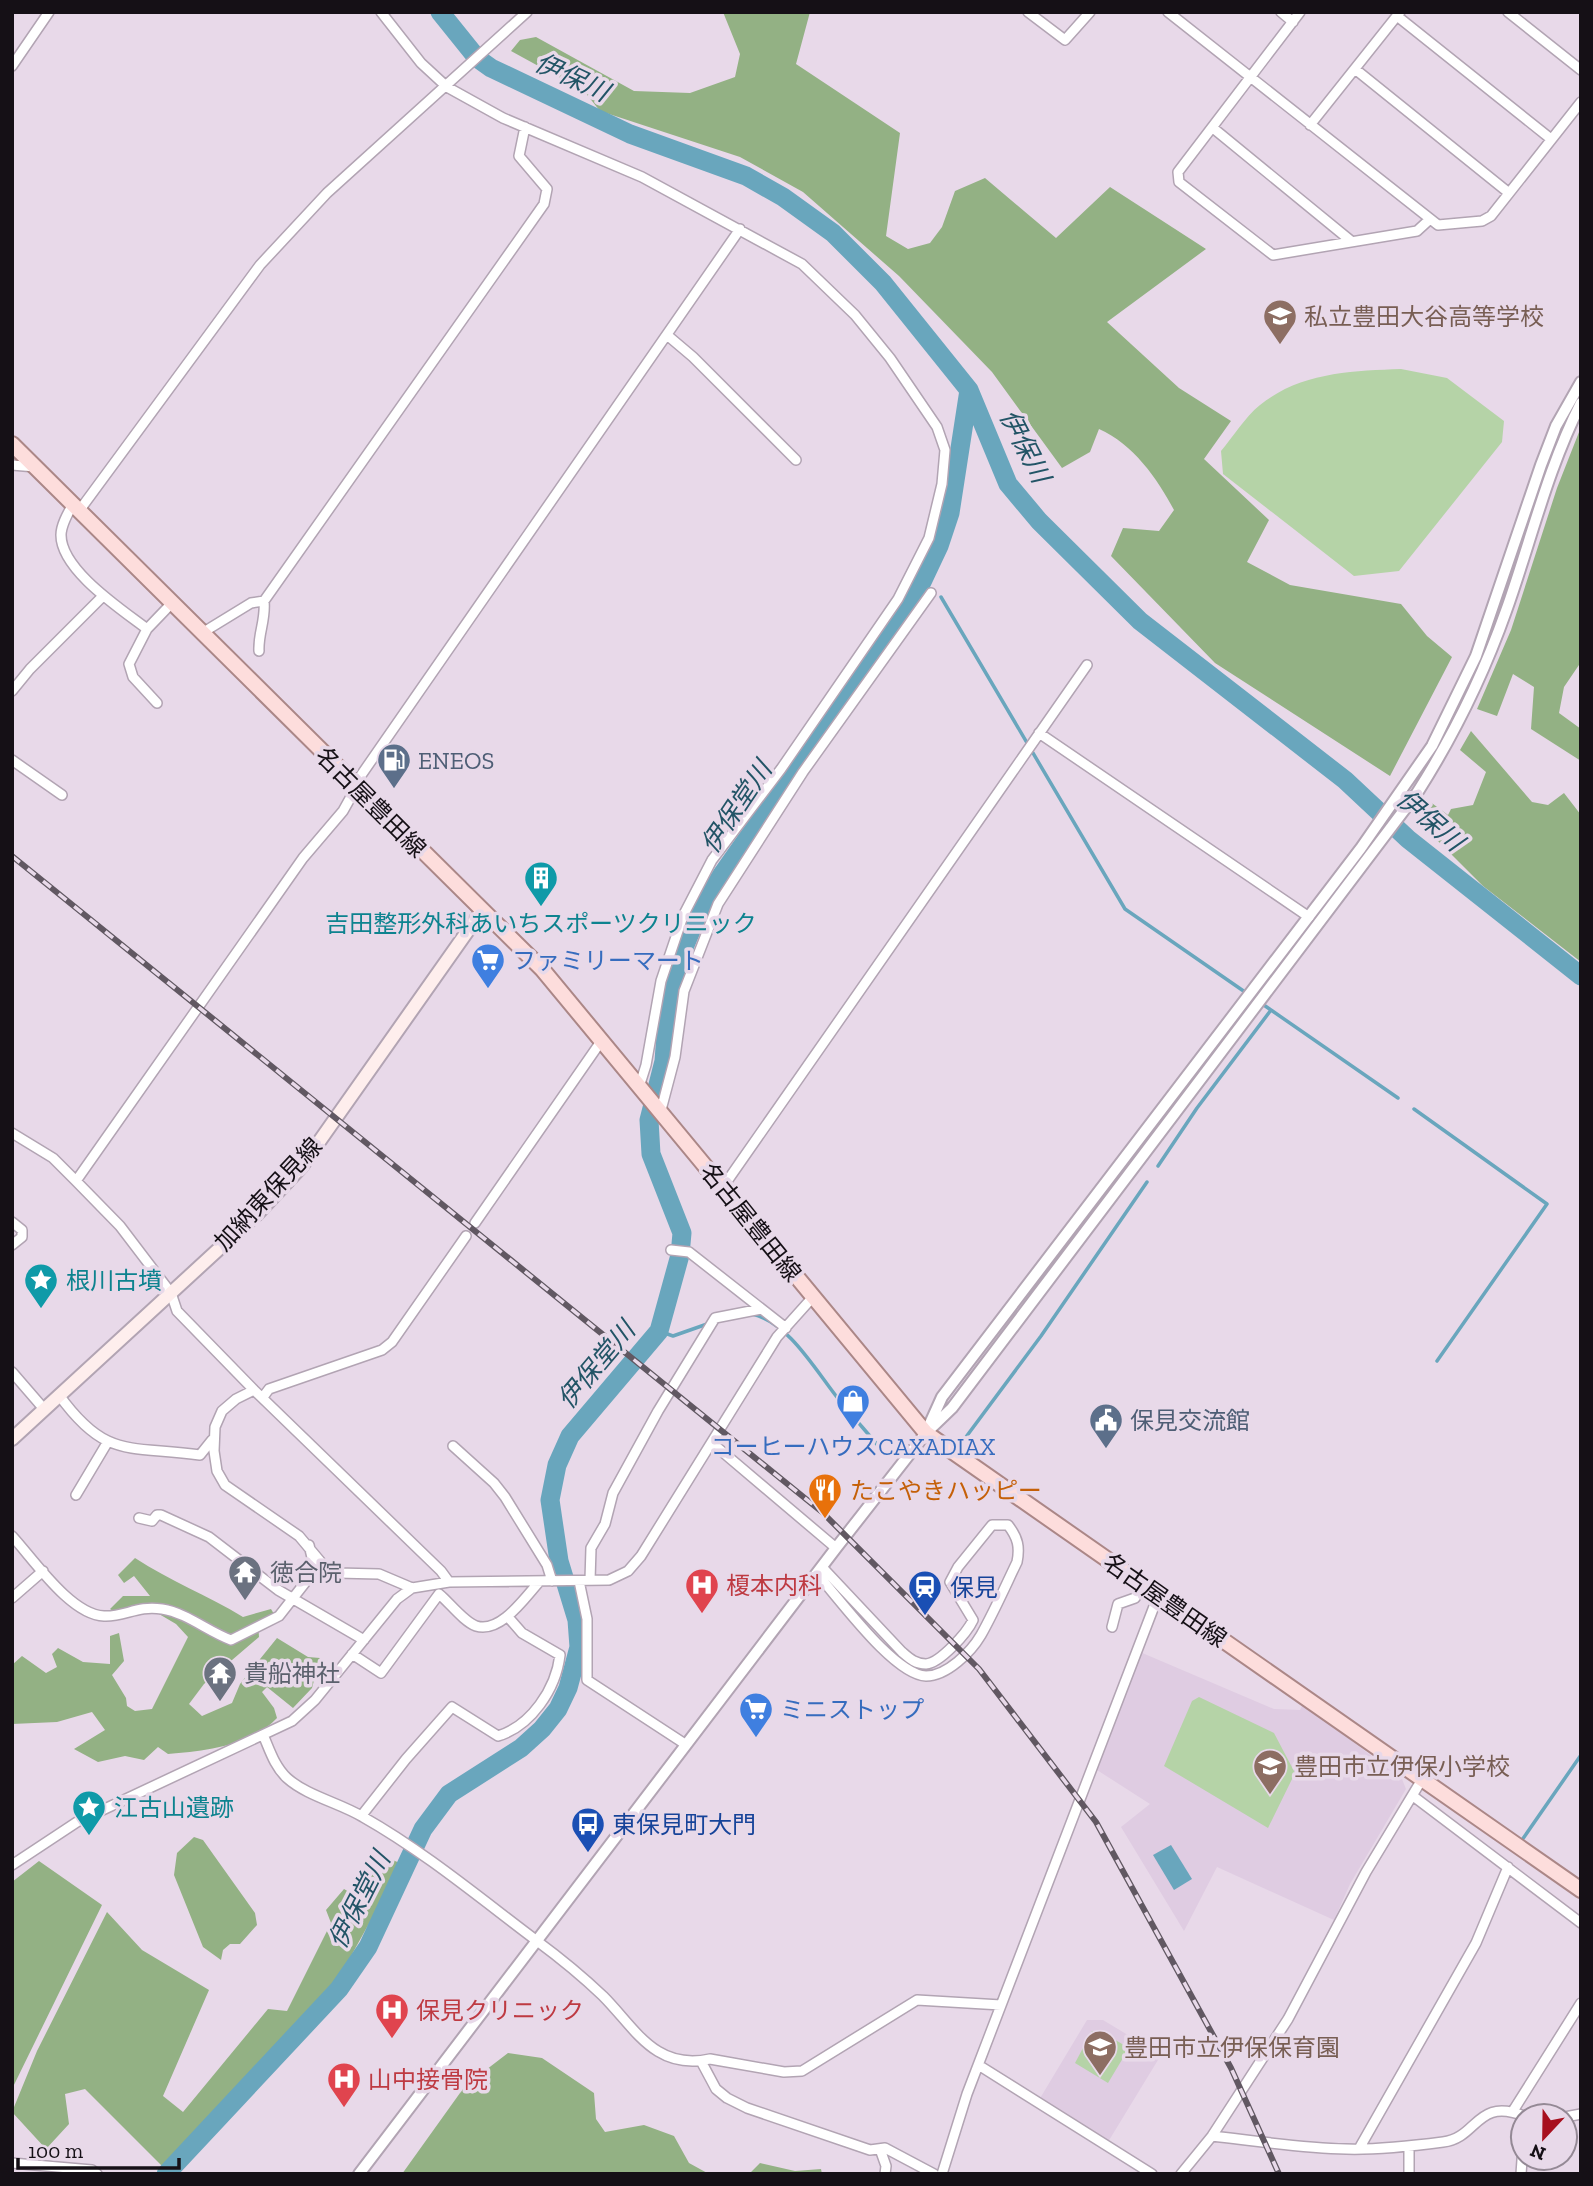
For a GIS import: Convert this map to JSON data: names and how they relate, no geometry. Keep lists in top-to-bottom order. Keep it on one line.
{"streets":{"main road":["名古屋豊田線","加納東保見線"]},"crossings":[["名古屋豊田線","加納東保見線"]],"water":["伊保川","伊保堂川"],"places":{"school or university":["私立豊田大谷高等学校","豊田市立伊保小学校","豊田市立伊保保育園"],"fuel station":["ENEOS"],"building":["吉田整形外科あいちスポーツクリニック"],"supermarket":["ファミリーマート","ミニストップ"],"place":["根川古墳","江古山遺跡"],"shop":["コーヒーハウスCAXADIAX"],"public building":["保見交流館"],"restaurant":["たこやきハッピー"],"temple":["徳合院","貴船神社"],"hospital":["榎本内科","保見クリニック","山中接骨院"],"station":["保見"],"bus stop":["東保見町大門"]},"scale_bar":"100 m","north":"bottom"}
